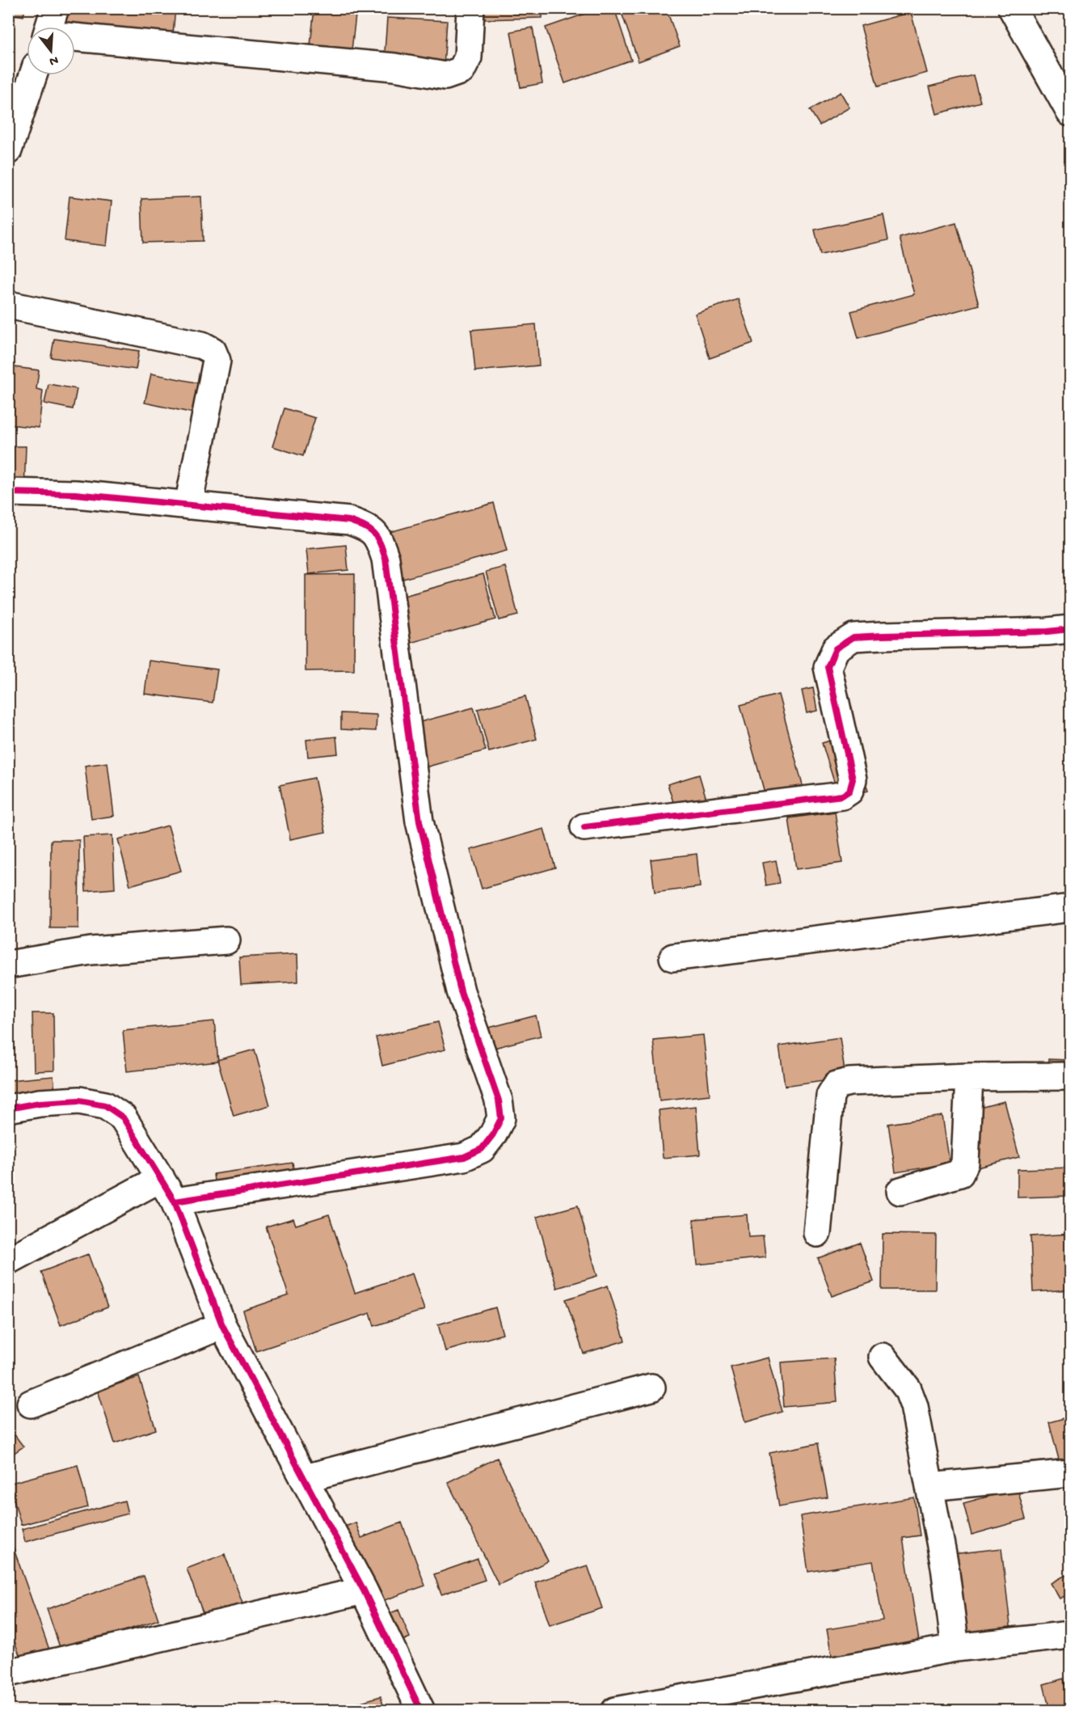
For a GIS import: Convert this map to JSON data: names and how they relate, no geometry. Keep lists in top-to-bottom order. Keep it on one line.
{"north":"bottom"}
